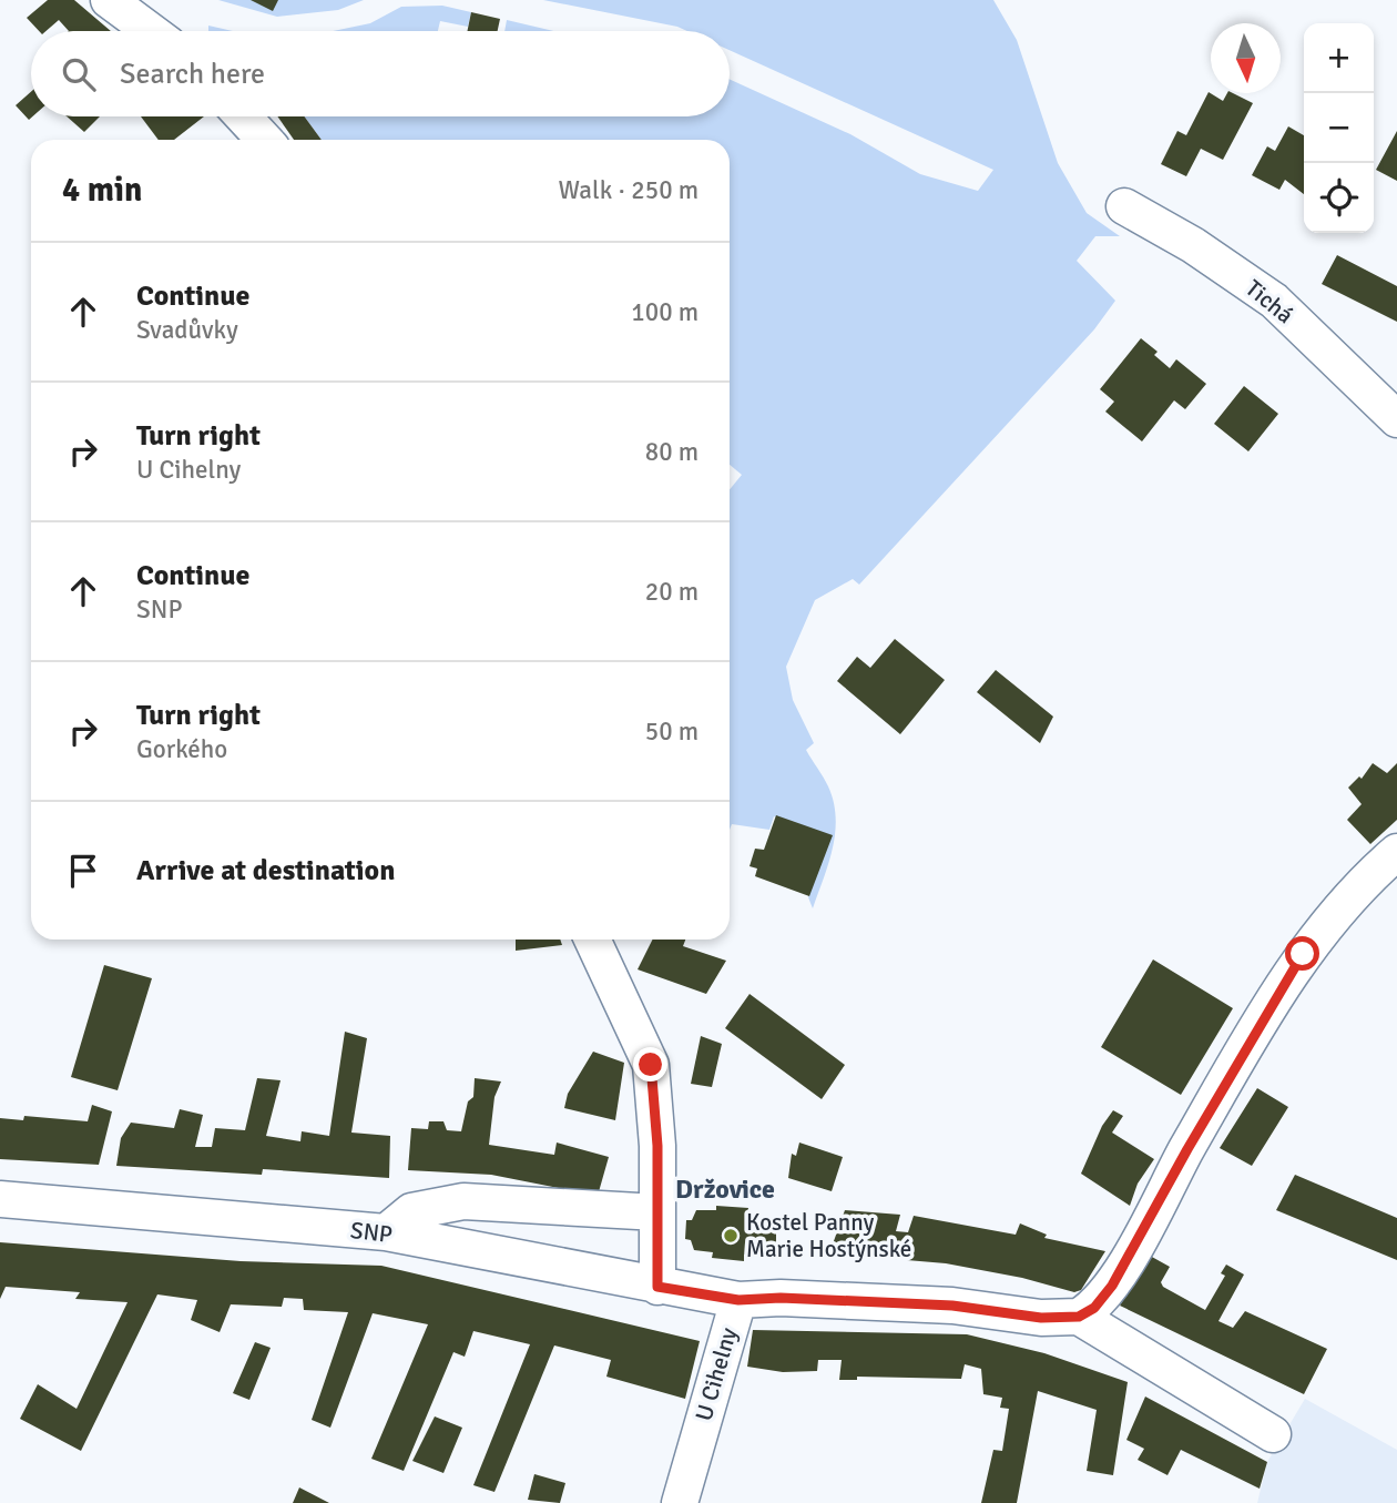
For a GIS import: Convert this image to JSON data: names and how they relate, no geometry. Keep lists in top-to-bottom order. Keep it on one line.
{"streets":{"street":["Tichá","SNP","U Cihelny"]},"crossings":[["SNP","U Cihelny"]],"districts":["Držovice"],"places":["Kostel Panny Marie Hostýnské"],"north":"bottom","page":{"map_buttons":["+","−"],"search":"Search here","heading":["4 min","Walk · 250 m"],"list":[["Continue","Svadůvky","100 m"],["Turn right","U Cihelny","80 m"],["Continue","SNP","20 m"],["Turn right","Gorkého","50 m"],"Arrive at destination"]}}
